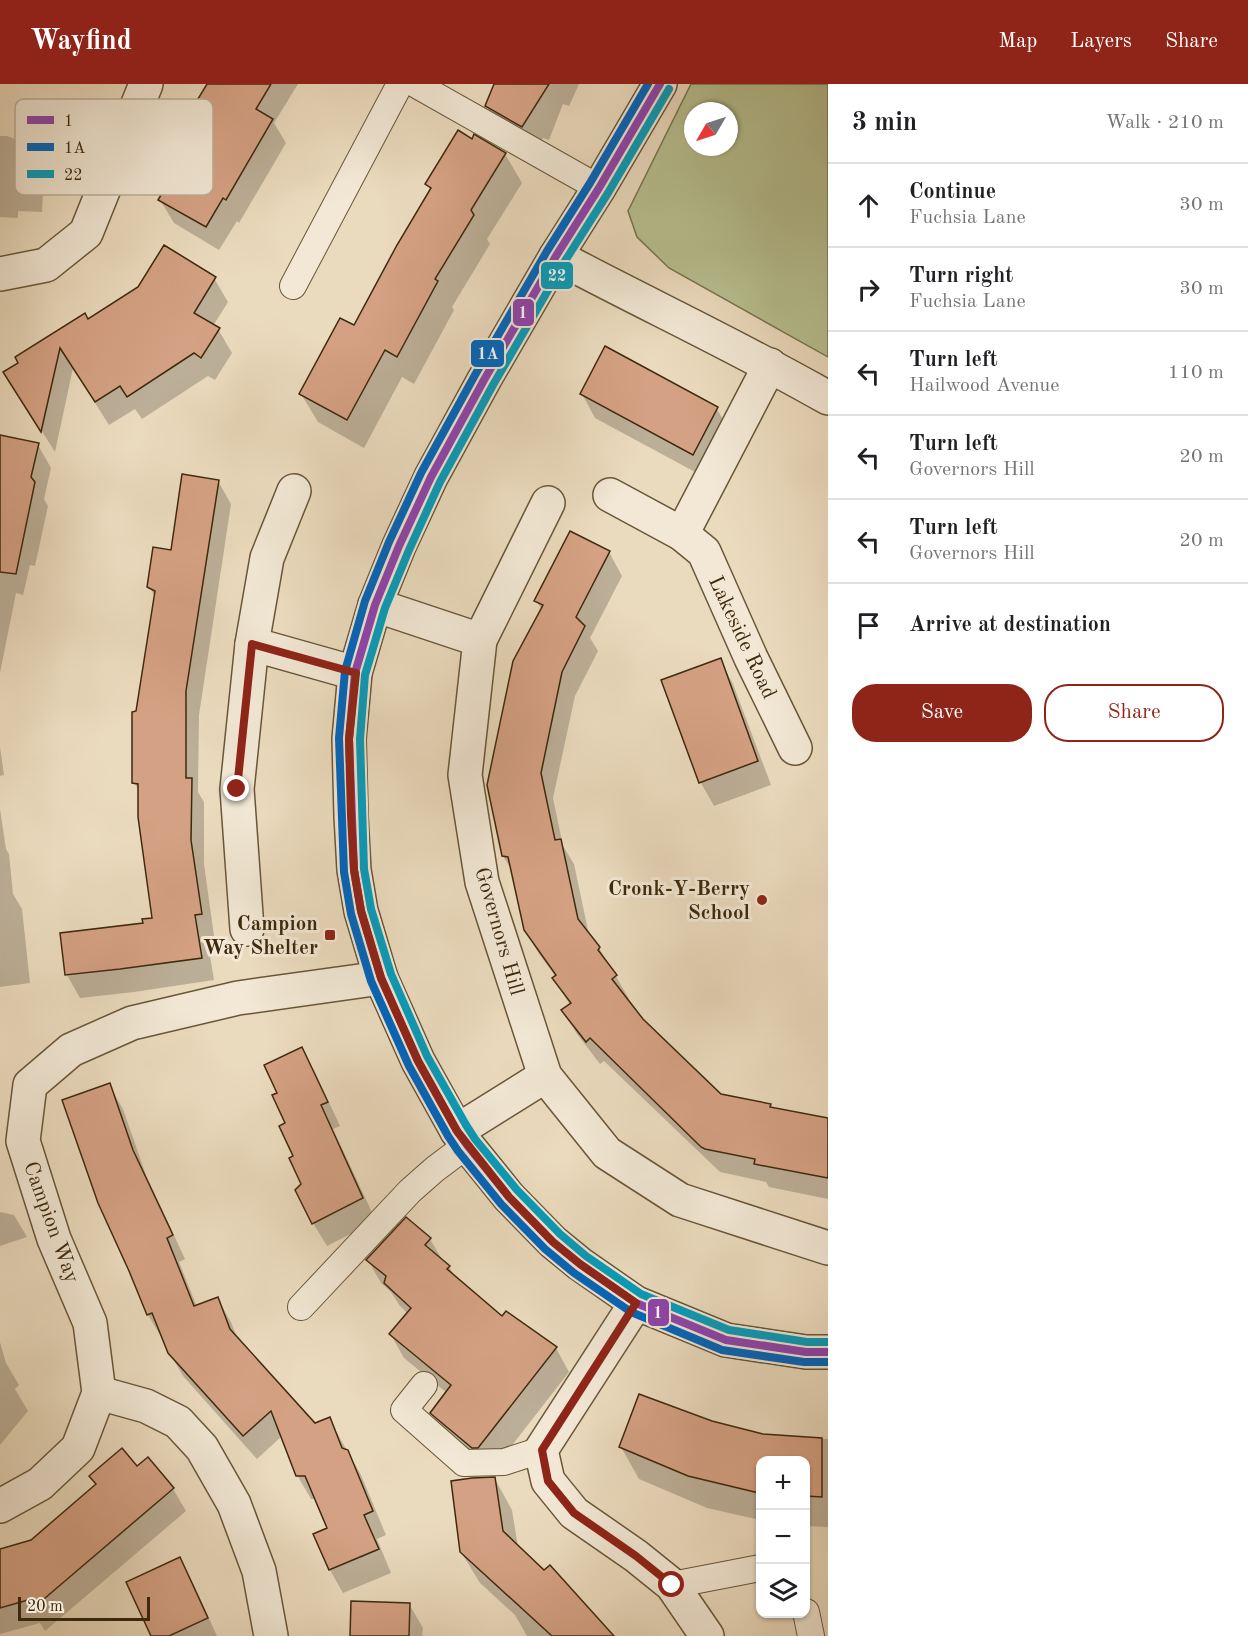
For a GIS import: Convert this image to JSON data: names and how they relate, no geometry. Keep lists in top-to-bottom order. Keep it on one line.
{"streets":{"street":["Lakeside Road","Governors Hill","Campion Way"]},"places":{"other":["Cronk-Y-Berry School"],"transit":["Campion Way Shelter"]},"lines":["transit line 1","transit line 1A","transit line 22"],"legend":["1","1A","22"],"scale_bar":"20 m","north":"bottom left","page":{"header":"Wayfind","nav":["Map","Layers","Share"],"heading":["3 min","Walk · 210 m"],"list":[["Continue","Fuchsia Lane","30 m"],["Turn right","Fuchsia Lane","30 m"],["Turn left","Hailwood Avenue","110 m"],["Turn left","Governors Hill","20 m"],["Turn left","Governors Hill","20 m"],"Arrive at destination"],"buttons":["Save","Share"],"map_buttons":["+","−"],"scale":"20 m"}}
